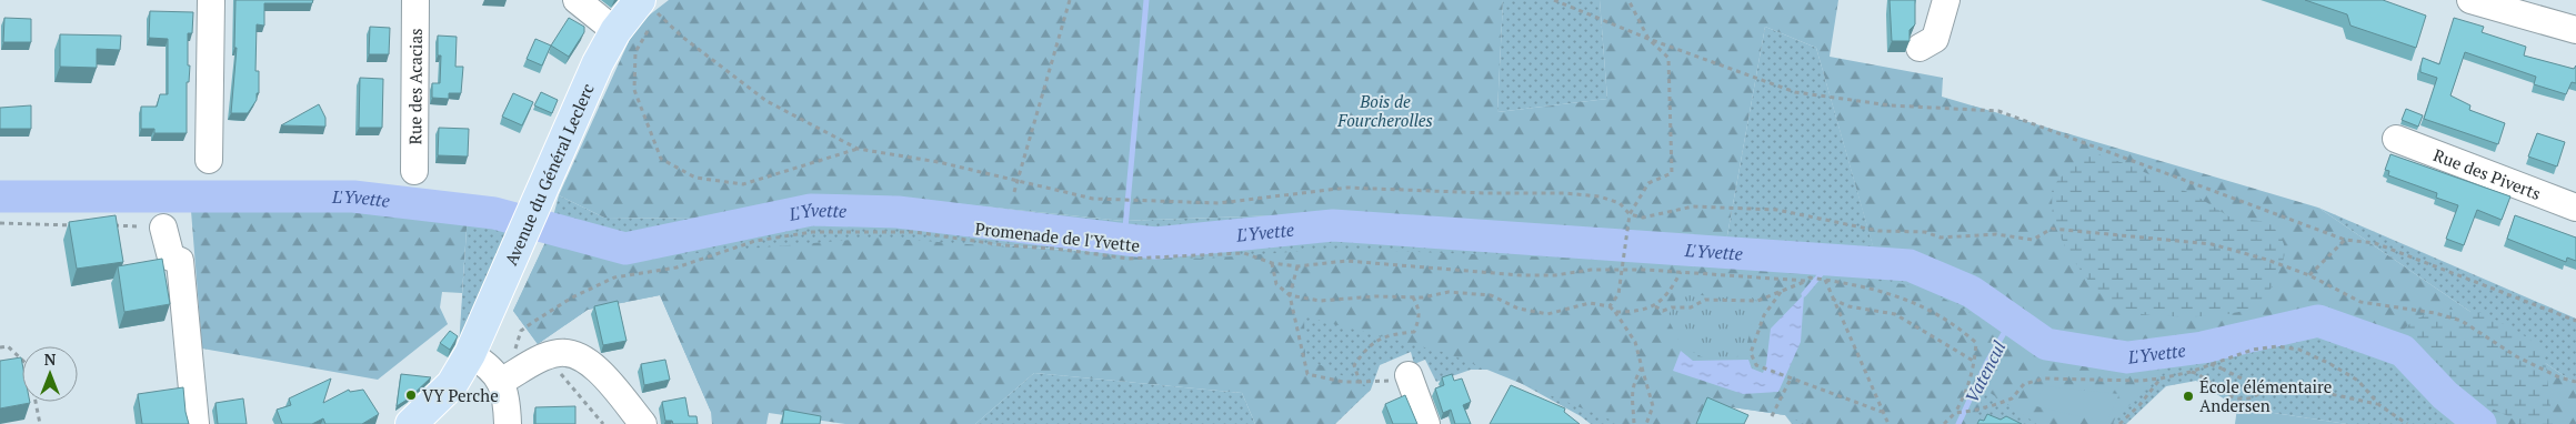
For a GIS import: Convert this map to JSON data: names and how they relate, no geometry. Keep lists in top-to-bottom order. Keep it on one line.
{"streets":{"main road":["Avenue du Général Leclerc"],"street":["Rue des Acacias","Rue des Piverts"],"path":["Promenade de l'Yvette"]},"water":["L'Yvette","Vatencul"],"parks":["Bois de Fourcherolles"],"places":["VY Perche","École élémentaire Andersen"],"north":"top"}
